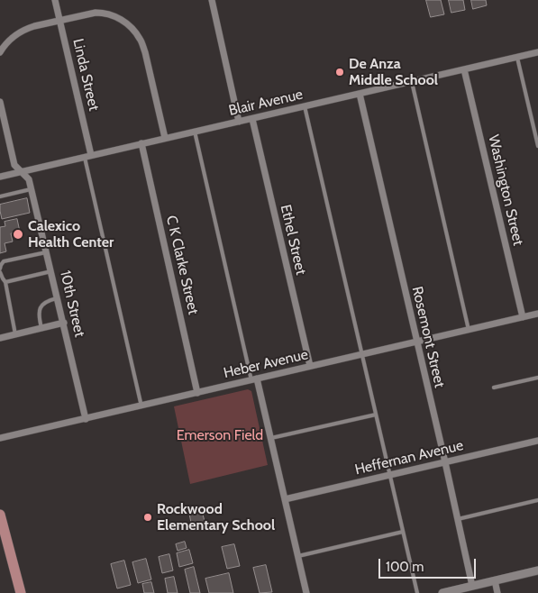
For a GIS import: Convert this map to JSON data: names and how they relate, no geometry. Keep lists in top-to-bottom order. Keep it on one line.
{"streets":{"street":["Linda Street","Blair Avenue","Washington Street","Ethel Street","C K Clarke Street","10th Street","Rosemont Street","Heber Avenue","Heffernan Avenue"]},"crossings":[["Linda Street","Blair Avenue"],["Blair Avenue","Washington Street"],["Blair Avenue","Ethel Street"],["Blair Avenue","C K Clarke Street"],["Blair Avenue","10th Street"],["Blair Avenue","Rosemont Street"],["Washington Street","Heber Avenue"],["Ethel Street","Heber Avenue"],["C K Clarke Street","Heber Avenue"],["10th Street","Heber Avenue"],["Rosemont Street","Heber Avenue"],["Rosemont Street","Heffernan Avenue"]],"parks":["Emerson Field"],"places":["De Anza Middle School","Calexico Health Center","Rockwood Elementary School"],"scale_bar":"100 m"}
